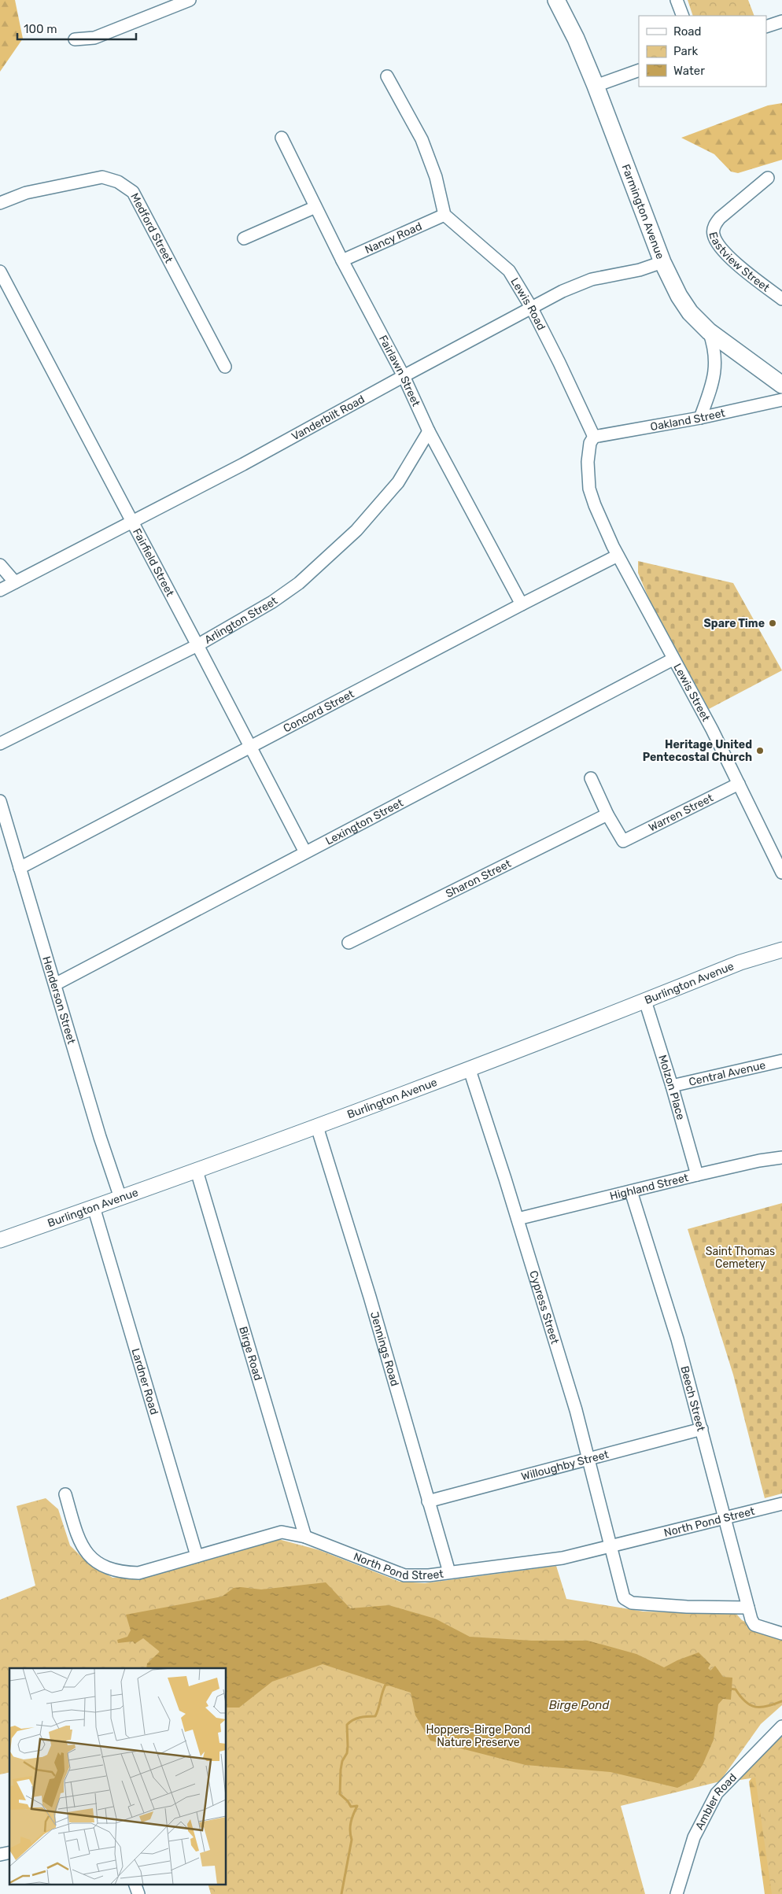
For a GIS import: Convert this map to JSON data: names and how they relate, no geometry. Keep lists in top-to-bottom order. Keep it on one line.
{"streets":{"highway":["Farmington Avenue"],"main road":["Burlington Avenue"],"street":["Medford Street","Nancy Road","Eastview Street","Lewis Road","Fairlawn Street","Vanderbilt Road","Oakland Street","Fairfield Street","Arlington Street","Lewis Street","Concord Street","Warren Street","Lexington Street","Sharon Street","Henderson Street","Central Avenue","Molzon Place","Highland Street","Cypress Street","Jennings Road","Birge Road","Lardner Road","Beech Street","Willoughby Street","North Pond Street","Ambler Road"]},"crossings":[["Farmington Avenue","Vanderbilt Road"],["Nancy Road","Lewis Road"],["Nancy Road","Fairlawn Street"],["Lewis Road","Vanderbilt Road"],["Lewis Road","Oakland Street"],["Fairlawn Street","Vanderbilt Road"],["Fairlawn Street","Arlington Street"],["Fairlawn Street","Concord Street"],["Vanderbilt Road","Fairfield Street"],["Fairfield Street","Arlington Street"],["Fairfield Street","Concord Street"],["Fairfield Street","Lexington Street"],["Lewis Street","Concord Street"],["Lewis Street","Warren Street"],["Lewis Street","Lexington Street"],["Concord Street","Henderson Street"],["Warren Street","Sharon Street"],["Lexington Street","Henderson Street"],["Burlington Avenue","Henderson Street"],["Burlington Avenue","Molzon Place"],["Burlington Avenue","Cypress Street"],["Burlington Avenue","Jennings Road"],["Burlington Avenue","Birge Road"],["Burlington Avenue","Lardner Road"],["Central Avenue","Molzon Place"],["Molzon Place","Highland Street"],["Highland Street","Cypress Street"],["Highland Street","Beech Street"],["Cypress Street","Beech Street"],["Cypress Street","Willoughby Street"],["Cypress Street","North Pond Street"],["Jennings Road","Willoughby Street"],["Jennings Road","North Pond Street"],["Birge Road","North Pond Street"],["Lardner Road","North Pond Street"],["Beech Street","Willoughby Street"],["Beech Street","North Pond Street"]],"water":["Birge Pond"],"parks":["Saint Thomas Cemetery","Hoppers-Birge Pond Nature Preserve"],"places":["Spare Time","Heritage United Pentecostal Church"],"legend":["Road","Park","Water"],"scale_bar":"100 m"}
